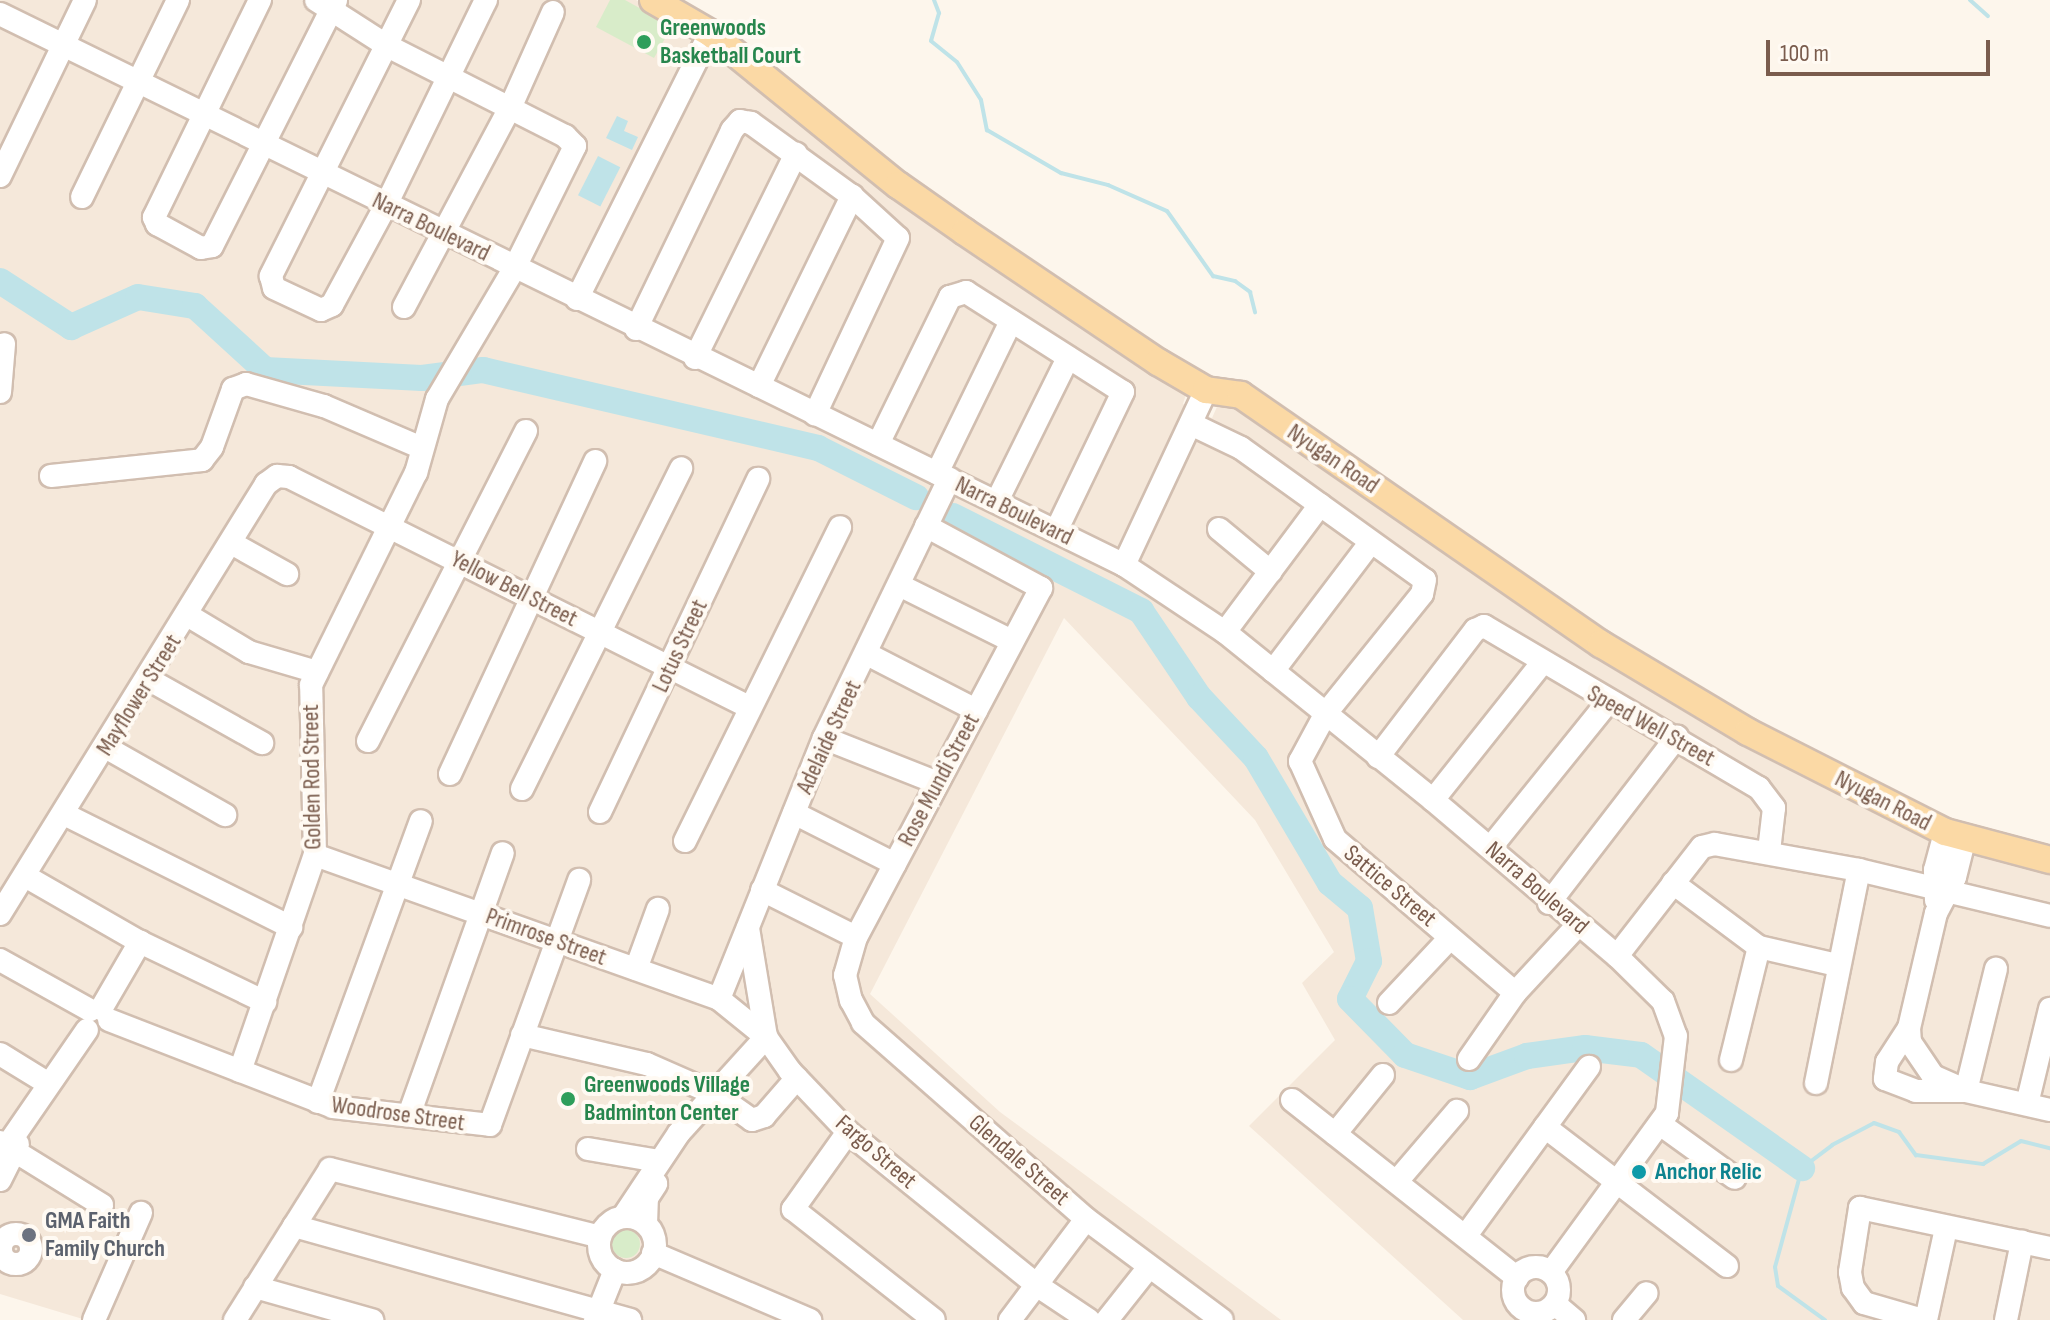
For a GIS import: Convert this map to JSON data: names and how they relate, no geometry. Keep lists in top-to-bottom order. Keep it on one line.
{"streets":{"main road":["Nyugan Road"],"street":["Narra Boulevard","Yellow Bell Street","Lotus Street","Mayflower Street","Speed Well Street","Adelaide Street","Golden Rod Street","Rose Mundi Street","Sattice Street","Primrose Street","Woodrose Street","Fargo Street","Glendale Street"]},"crossings":[["Narra Boulevard","Speed Well Street"],["Narra Boulevard","Adelaide Street"],["Narra Boulevard","Golden Rod Street"],["Narra Boulevard","Sattice Street"],["Yellow Bell Street","Lotus Street"],["Yellow Bell Street","Mayflower Street"],["Yellow Bell Street","Golden Rod Street"],["Adelaide Street","Rose Mundi Street"],["Adelaide Street","Primrose Street"],["Adelaide Street","Fargo Street"],["Golden Rod Street","Primrose Street"],["Golden Rod Street","Woodrose Street"],["Rose Mundi Street","Glendale Street"],["Primrose Street","Woodrose Street"],["Primrose Street","Fargo Street"]],"places":["Greenwoods Basketball Court","Greenwoods Village Badminton Center","Anchor Relic","GMA Faith Family Church"],"scale_bar":"100 m"}
